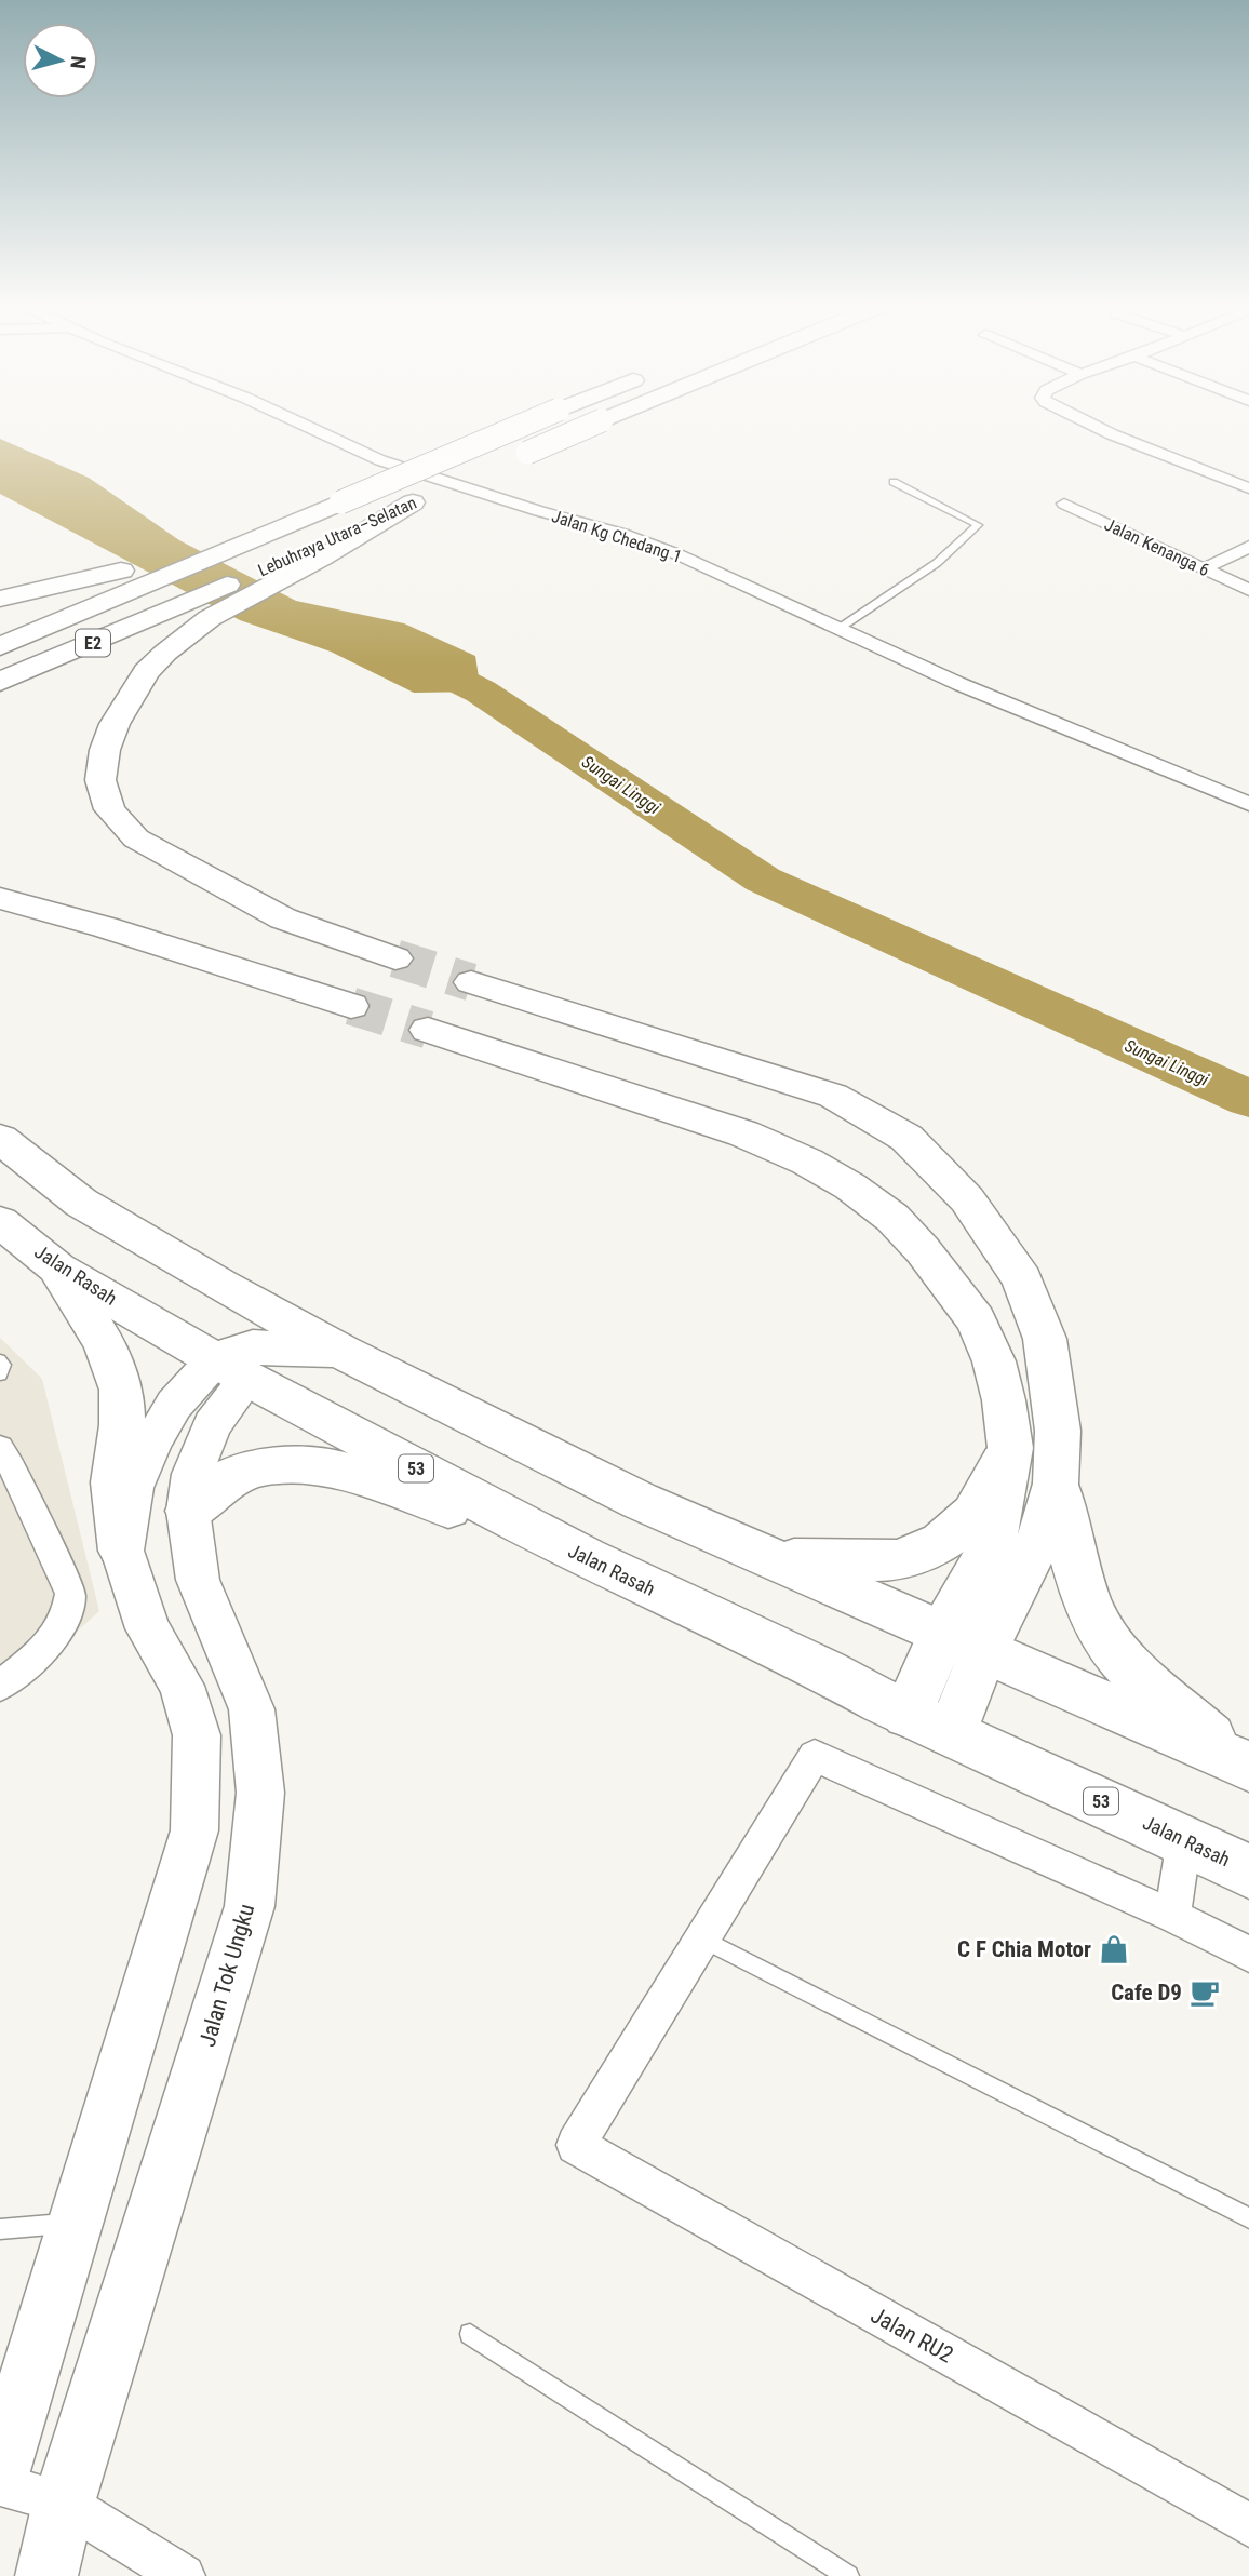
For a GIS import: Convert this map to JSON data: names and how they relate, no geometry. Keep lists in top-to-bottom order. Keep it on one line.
{"streets":{"highway":["Lebuhraya Utara–Selatan","E2","Jalan Rasah","53"],"main road":["Jalan Tok Ungku"],"street":["Jalan Kg Chedang 1","Jalan Kenanga 6","Jalan RU2"]},"crossings":[["Lebuhraya Utara–Selatan","E2"],["Jalan Rasah","Jalan Tok Ungku"]],"water":["Sungai Linggi"],"places":{"shop":["C F Chia Motor"],"cafe":["Cafe D9"]},"north":"right"}
